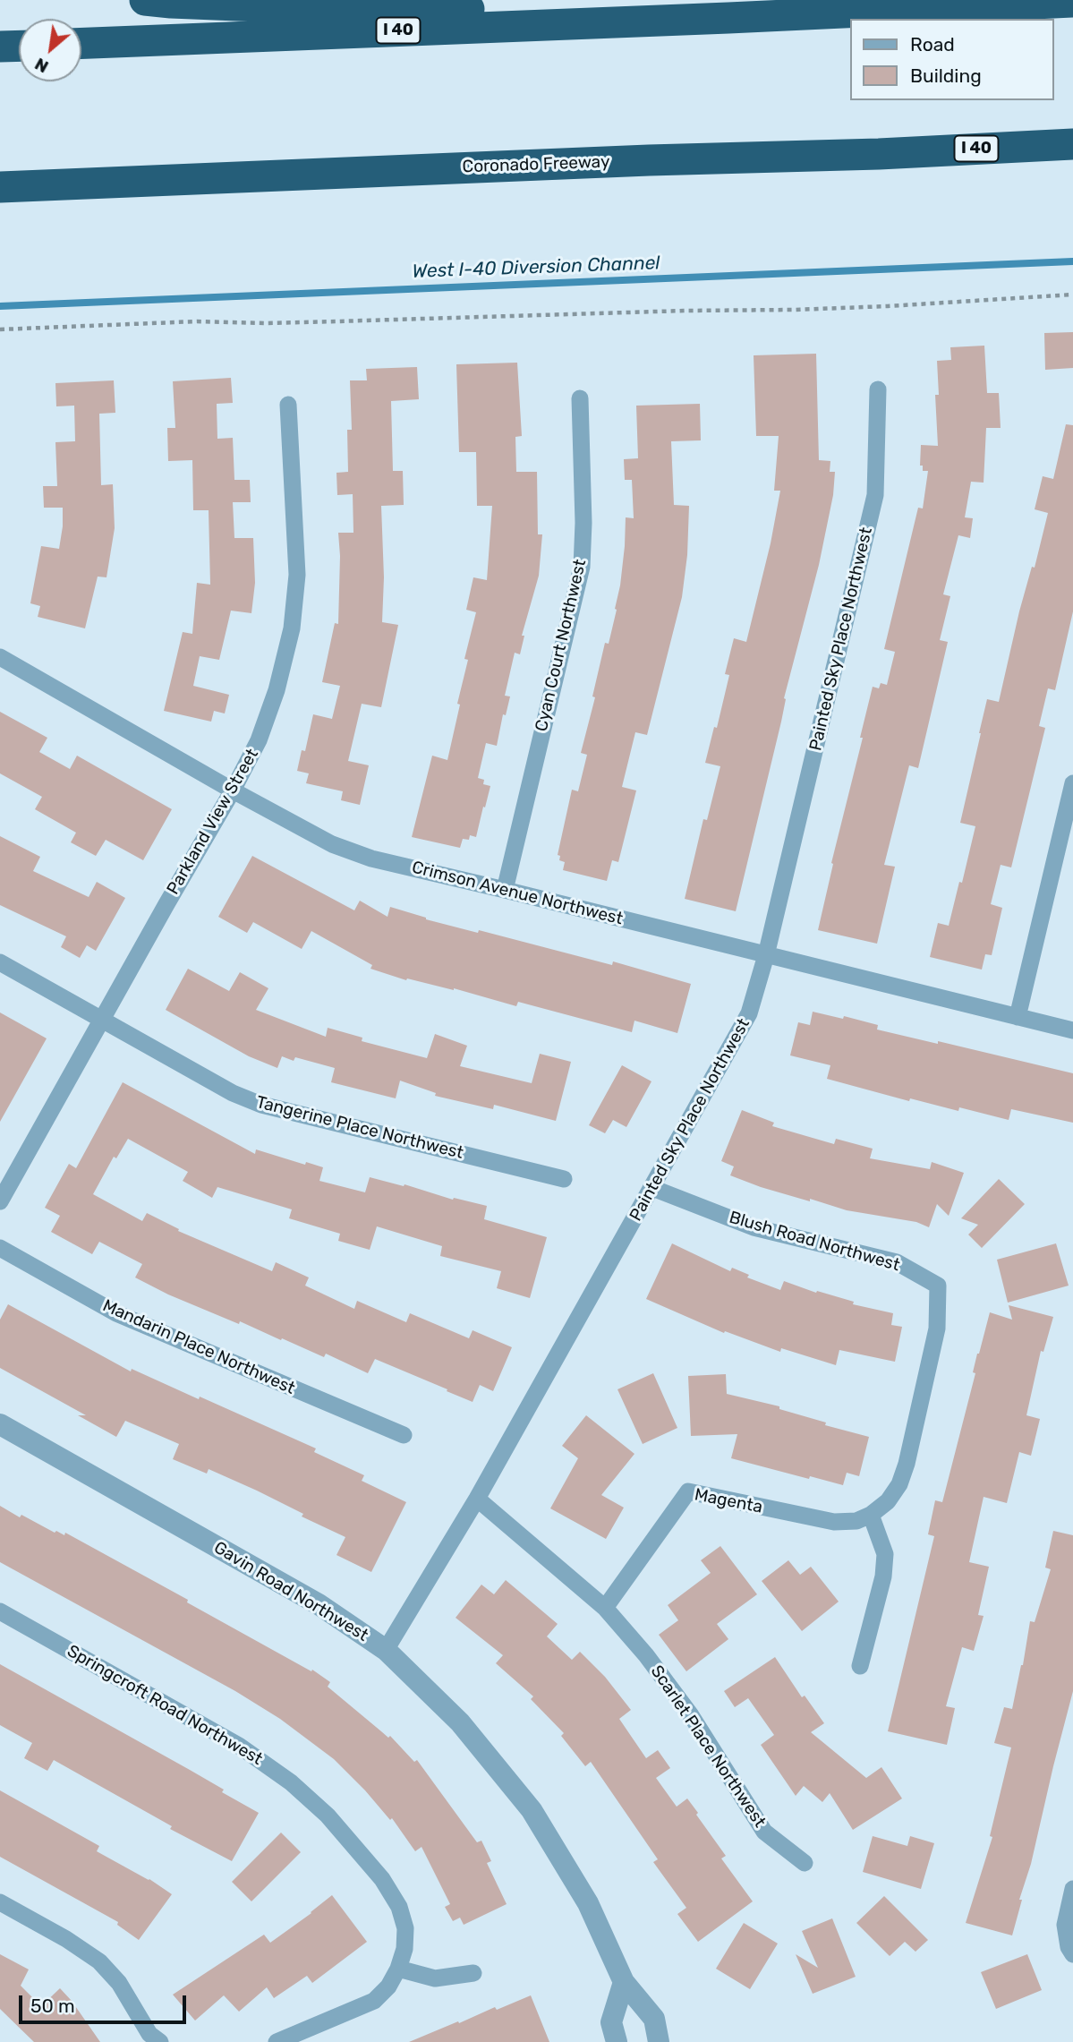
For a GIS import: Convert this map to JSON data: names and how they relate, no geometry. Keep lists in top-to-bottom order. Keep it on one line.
{"streets":{"highway":["I 40","Coronado Freeway"],"street":["Painted Sky Place Northwest","Cyan Court Northwest","Parkland View Street","Crimson Avenue Northwest","Tangerine Place Northwest","Blush Road Northwest","Mandarin Place Northwest","Magenta","Gavin Road Northwest","Springcroft Road Northwest","Scarlet Place Northwest"]},"crossings":[["Painted Sky Place Northwest","Crimson Avenue Northwest"],["Painted Sky Place Northwest","Blush Road Northwest"],["Painted Sky Place Northwest","Gavin Road Northwest"],["Painted Sky Place Northwest","Scarlet Place Northwest"],["Cyan Court Northwest","Crimson Avenue Northwest"],["Parkland View Street","Crimson Avenue Northwest"],["Parkland View Street","Tangerine Place Northwest"],["Blush Road Northwest","Magenta"],["Magenta","Scarlet Place Northwest"]],"water":["West I-40 Diversion Channel"],"legend":["Road","Building"],"scale_bar":"50 m","north":"bottom left"}
